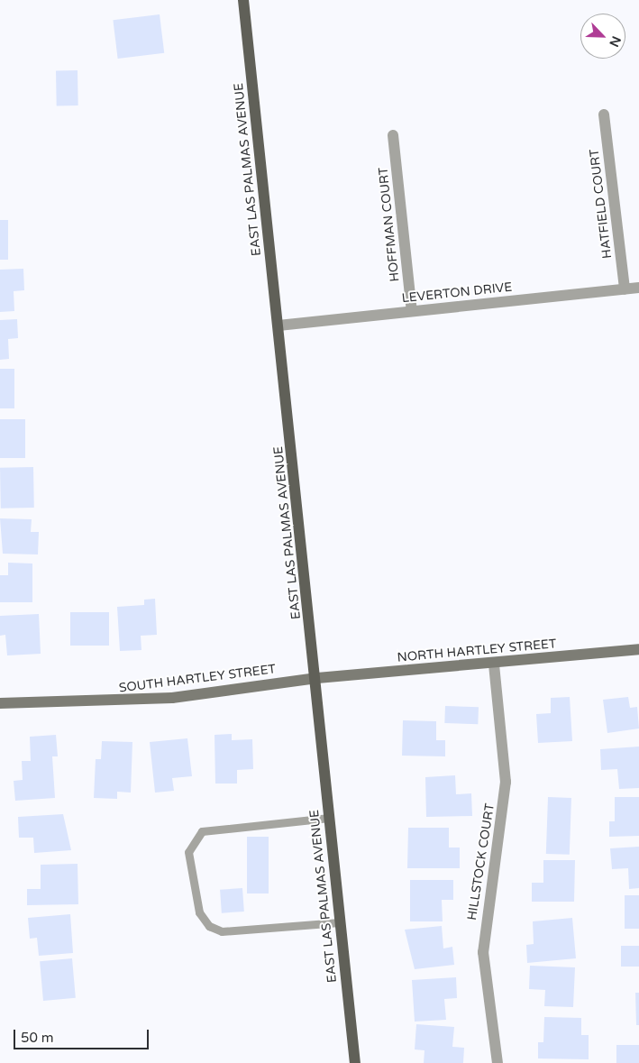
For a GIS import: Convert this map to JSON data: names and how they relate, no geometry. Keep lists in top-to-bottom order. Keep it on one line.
{"streets":{"main road":["EAST LAS PALMAS AVENUE"],"street":["HATFIELD COURT","HOFFMAN COURT","LEVERTON DRIVE","NORTH HARTLEY STREET","SOUTH HARTLEY STREET","HILLSTOCK COURT"]},"crossings":[["EAST LAS PALMAS AVENUE","LEVERTON DRIVE"],["EAST LAS PALMAS AVENUE","NORTH HARTLEY STREET"],["EAST LAS PALMAS AVENUE","SOUTH HARTLEY STREET"],["HATFIELD COURT","LEVERTON DRIVE"],["HOFFMAN COURT","LEVERTON DRIVE"],["NORTH HARTLEY STREET","SOUTH HARTLEY STREET"],["NORTH HARTLEY STREET","HILLSTOCK COURT"]],"scale_bar":"50 m","north":"bottom right"}
